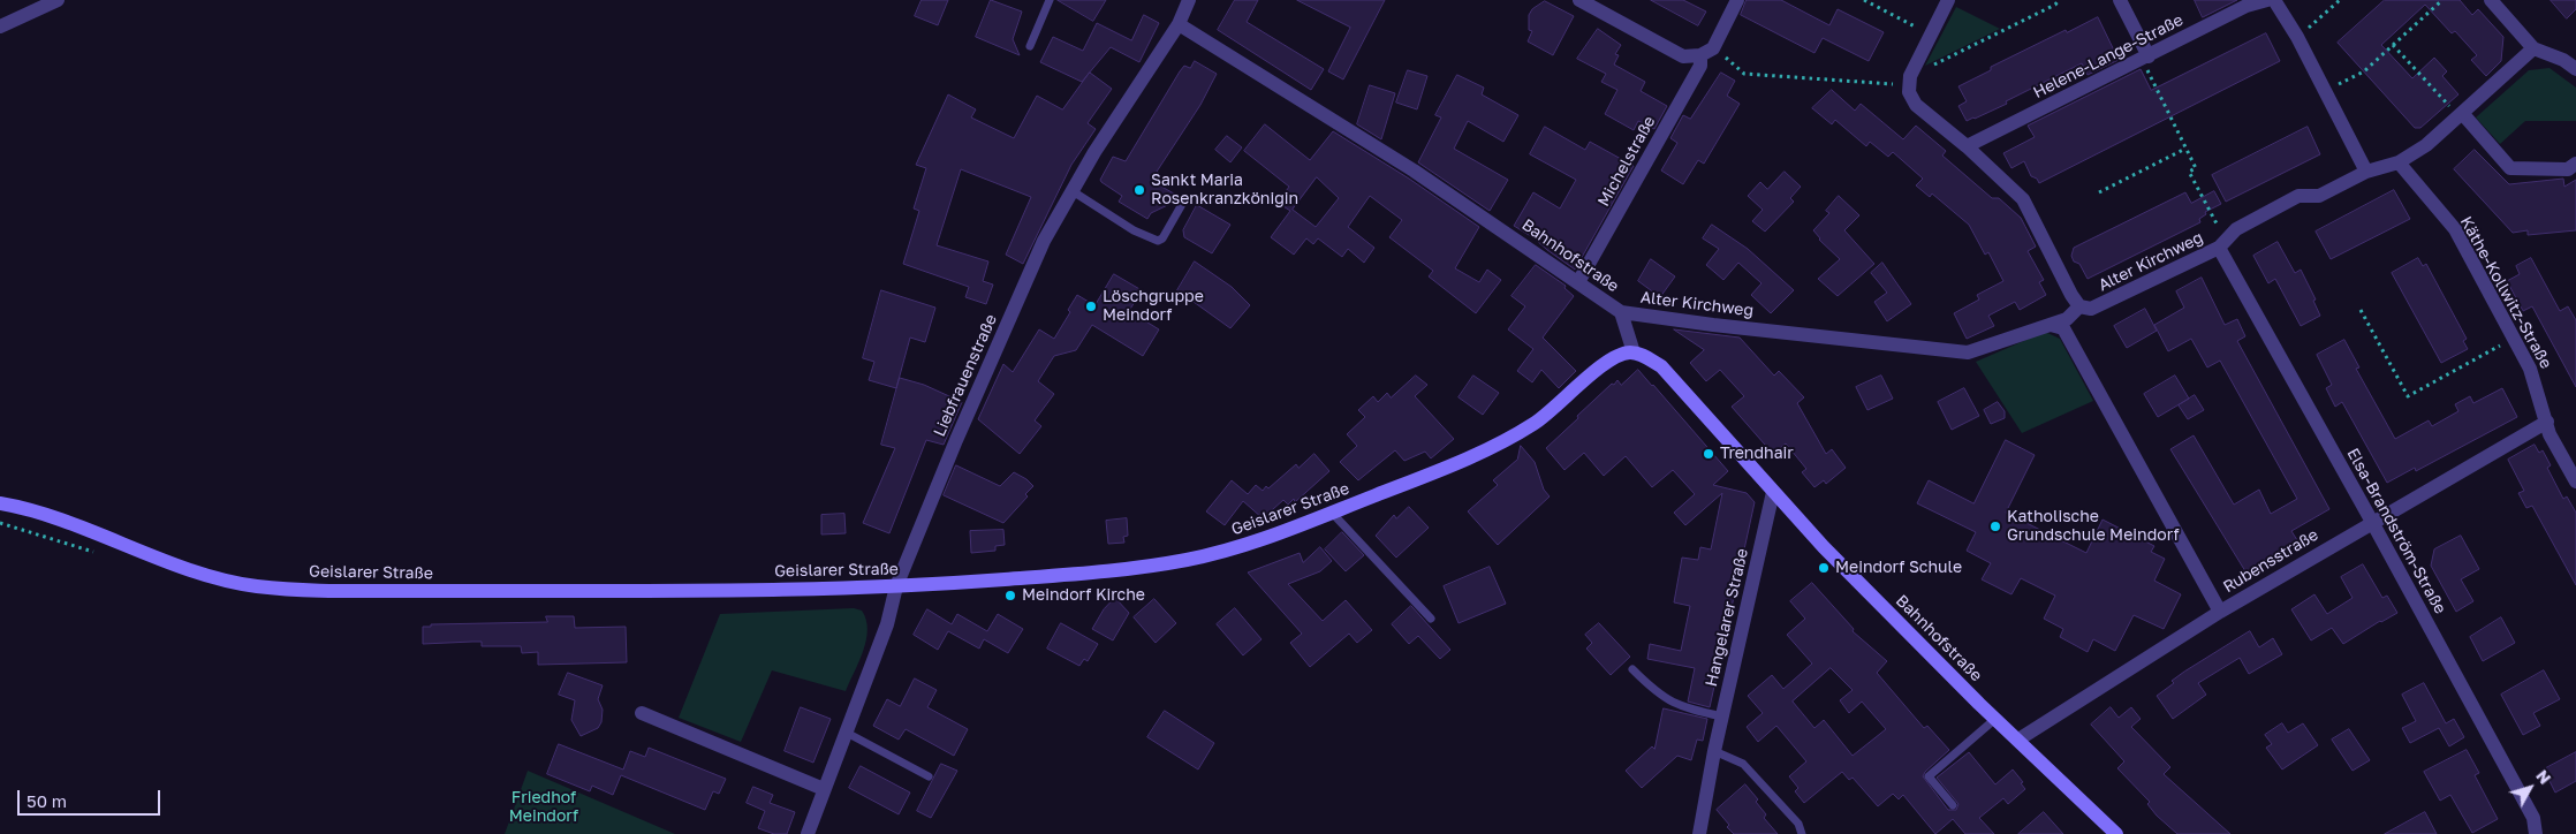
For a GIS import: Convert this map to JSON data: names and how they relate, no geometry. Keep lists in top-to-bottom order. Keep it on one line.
{"streets":{"main road":["Bahnhofstraße","Geislarer Straße"],"street":["Helene-Lange-Straße","Michelstraße","Alter Kirchweg","Käthe-Kollwitz-Straße","Liebfrauenstraße","Elsa-Brandström-Straße","Rubensstraße","Hangelarer Straße"]},"crossings":[["Michelstraße","Bahnhofstraße"],["Bahnhofstraße","Alter Kirchweg"],["Bahnhofstraße","Liebfrauenstraße"],["Bahnhofstraße","Geislarer Straße"],["Bahnhofstraße","Rubensstraße"],["Bahnhofstraße","Hangelarer Straße"],["Alter Kirchweg","Käthe-Kollwitz-Straße"],["Alter Kirchweg","Elsa-Brandström-Straße"],["Käthe-Kollwitz-Straße","Rubensstraße"],["Liebfrauenstraße","Geislarer Straße"],["Elsa-Brandström-Straße","Rubensstraße"]],"parks":["Friedhof Meindorf"],"places":["Sankt Maria Rosenkranzkönigin","Löschgruppe Meindorf","Trendhair","Katholische Grundschule Meindorf","Meindorf Schule","Meindorf Kirche"],"scale_bar":"50 m","north":"top right"}
